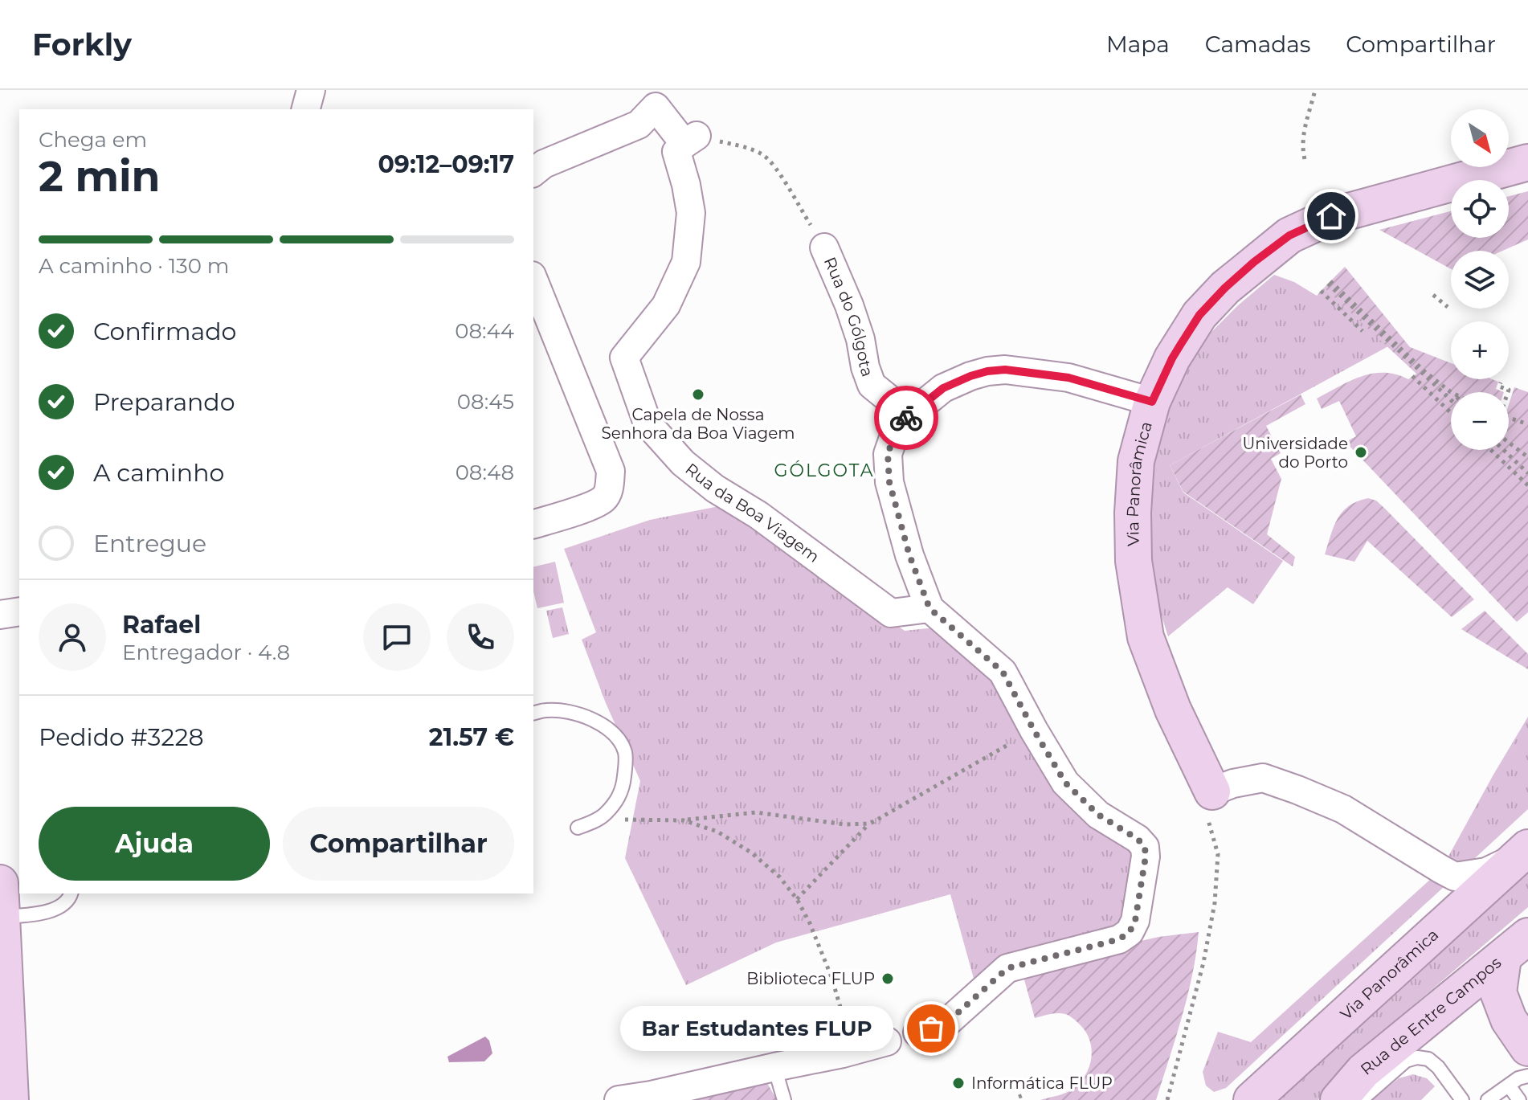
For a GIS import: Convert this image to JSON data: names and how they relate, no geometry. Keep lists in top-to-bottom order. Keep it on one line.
{"streets":{"street":["Rua do Gólgota","Via Panorâmica","Rua da Boa Viagem","Rua de Entre Campos"]},"crossings":[["Rua do Gólgota","Rua da Boa Viagem"]],"districts":["GÓLGOTA"],"places":["Capela de Nossa Senhora da Boa Viagem","Universidade do Porto","Biblioteca FLUP","Bar Estudantes FLUP","Informática FLUP"],"north":"bottom right","page":{"header":"Forkly","nav":["Mapa","Camadas","Compartilhar"],"map_buttons":["+","−"],"heading":["2 min","Chega em","09:12–09:17"],"panel":["Rafael","Entregador · 4.8","Pedido #3228","21.57 €"],"bar":"A caminho · 130 m","list":[["Confirmado","08:44"],["Preparando","08:45"],["A caminho","08:48"],"Entregue"],"buttons":["Ajuda","Compartilhar"],"bubble":"Bar Estudantes FLUP"}}
